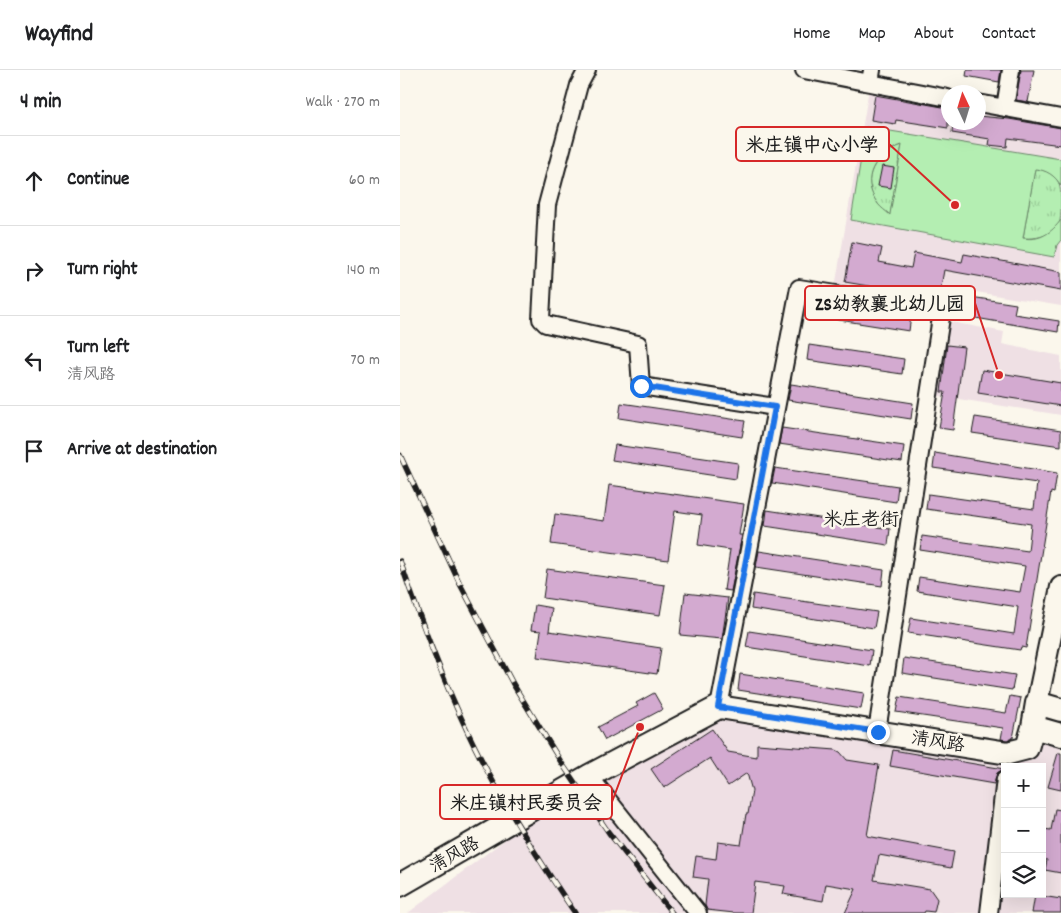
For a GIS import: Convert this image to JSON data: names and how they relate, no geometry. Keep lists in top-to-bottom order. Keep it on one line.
{"streets":{"main road":["清风路"]},"districts":["米庄老街"],"places":["米庄镇中心小学","ZS幼教襄北幼儿园","米庄镇村民委员会"],"north":"top","page":{"header":"Wayfind","nav":["Home","Map","About","Contact"],"heading":["4 min","Walk · 270 m"],"list":[["Continue","60 m"],["Turn right","140 m"],["Turn left","清风路","70 m"],"Arrive at destination"],"map_buttons":["+","−"]}}
